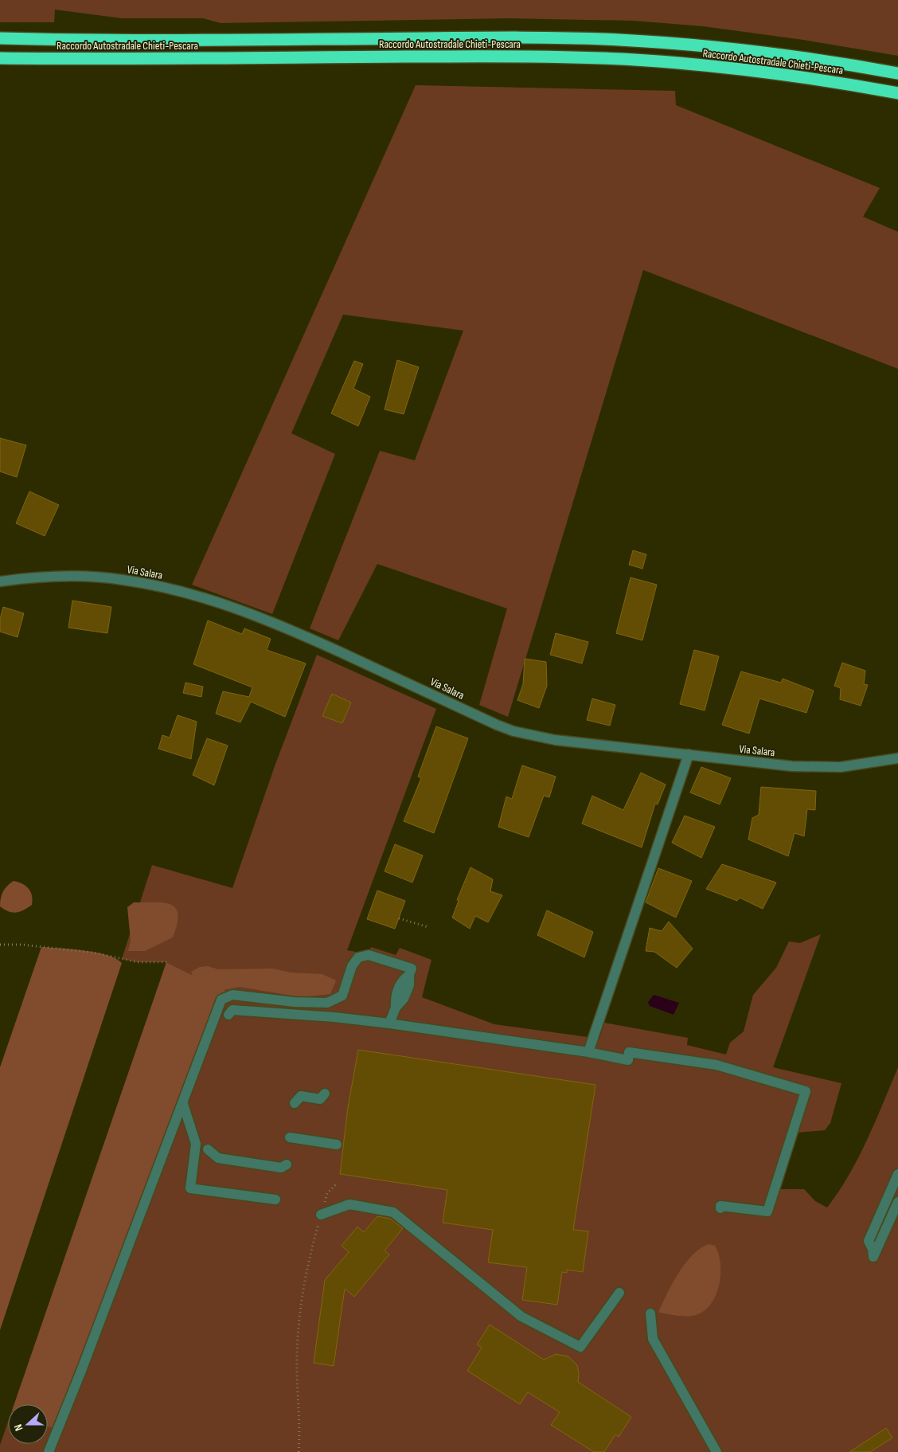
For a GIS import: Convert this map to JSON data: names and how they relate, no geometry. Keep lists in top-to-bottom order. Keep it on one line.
{"streets":{"highway":["Raccordo Autostradale Chieti-Pescara"],"street":["Via Salara"]},"north":"left"}
